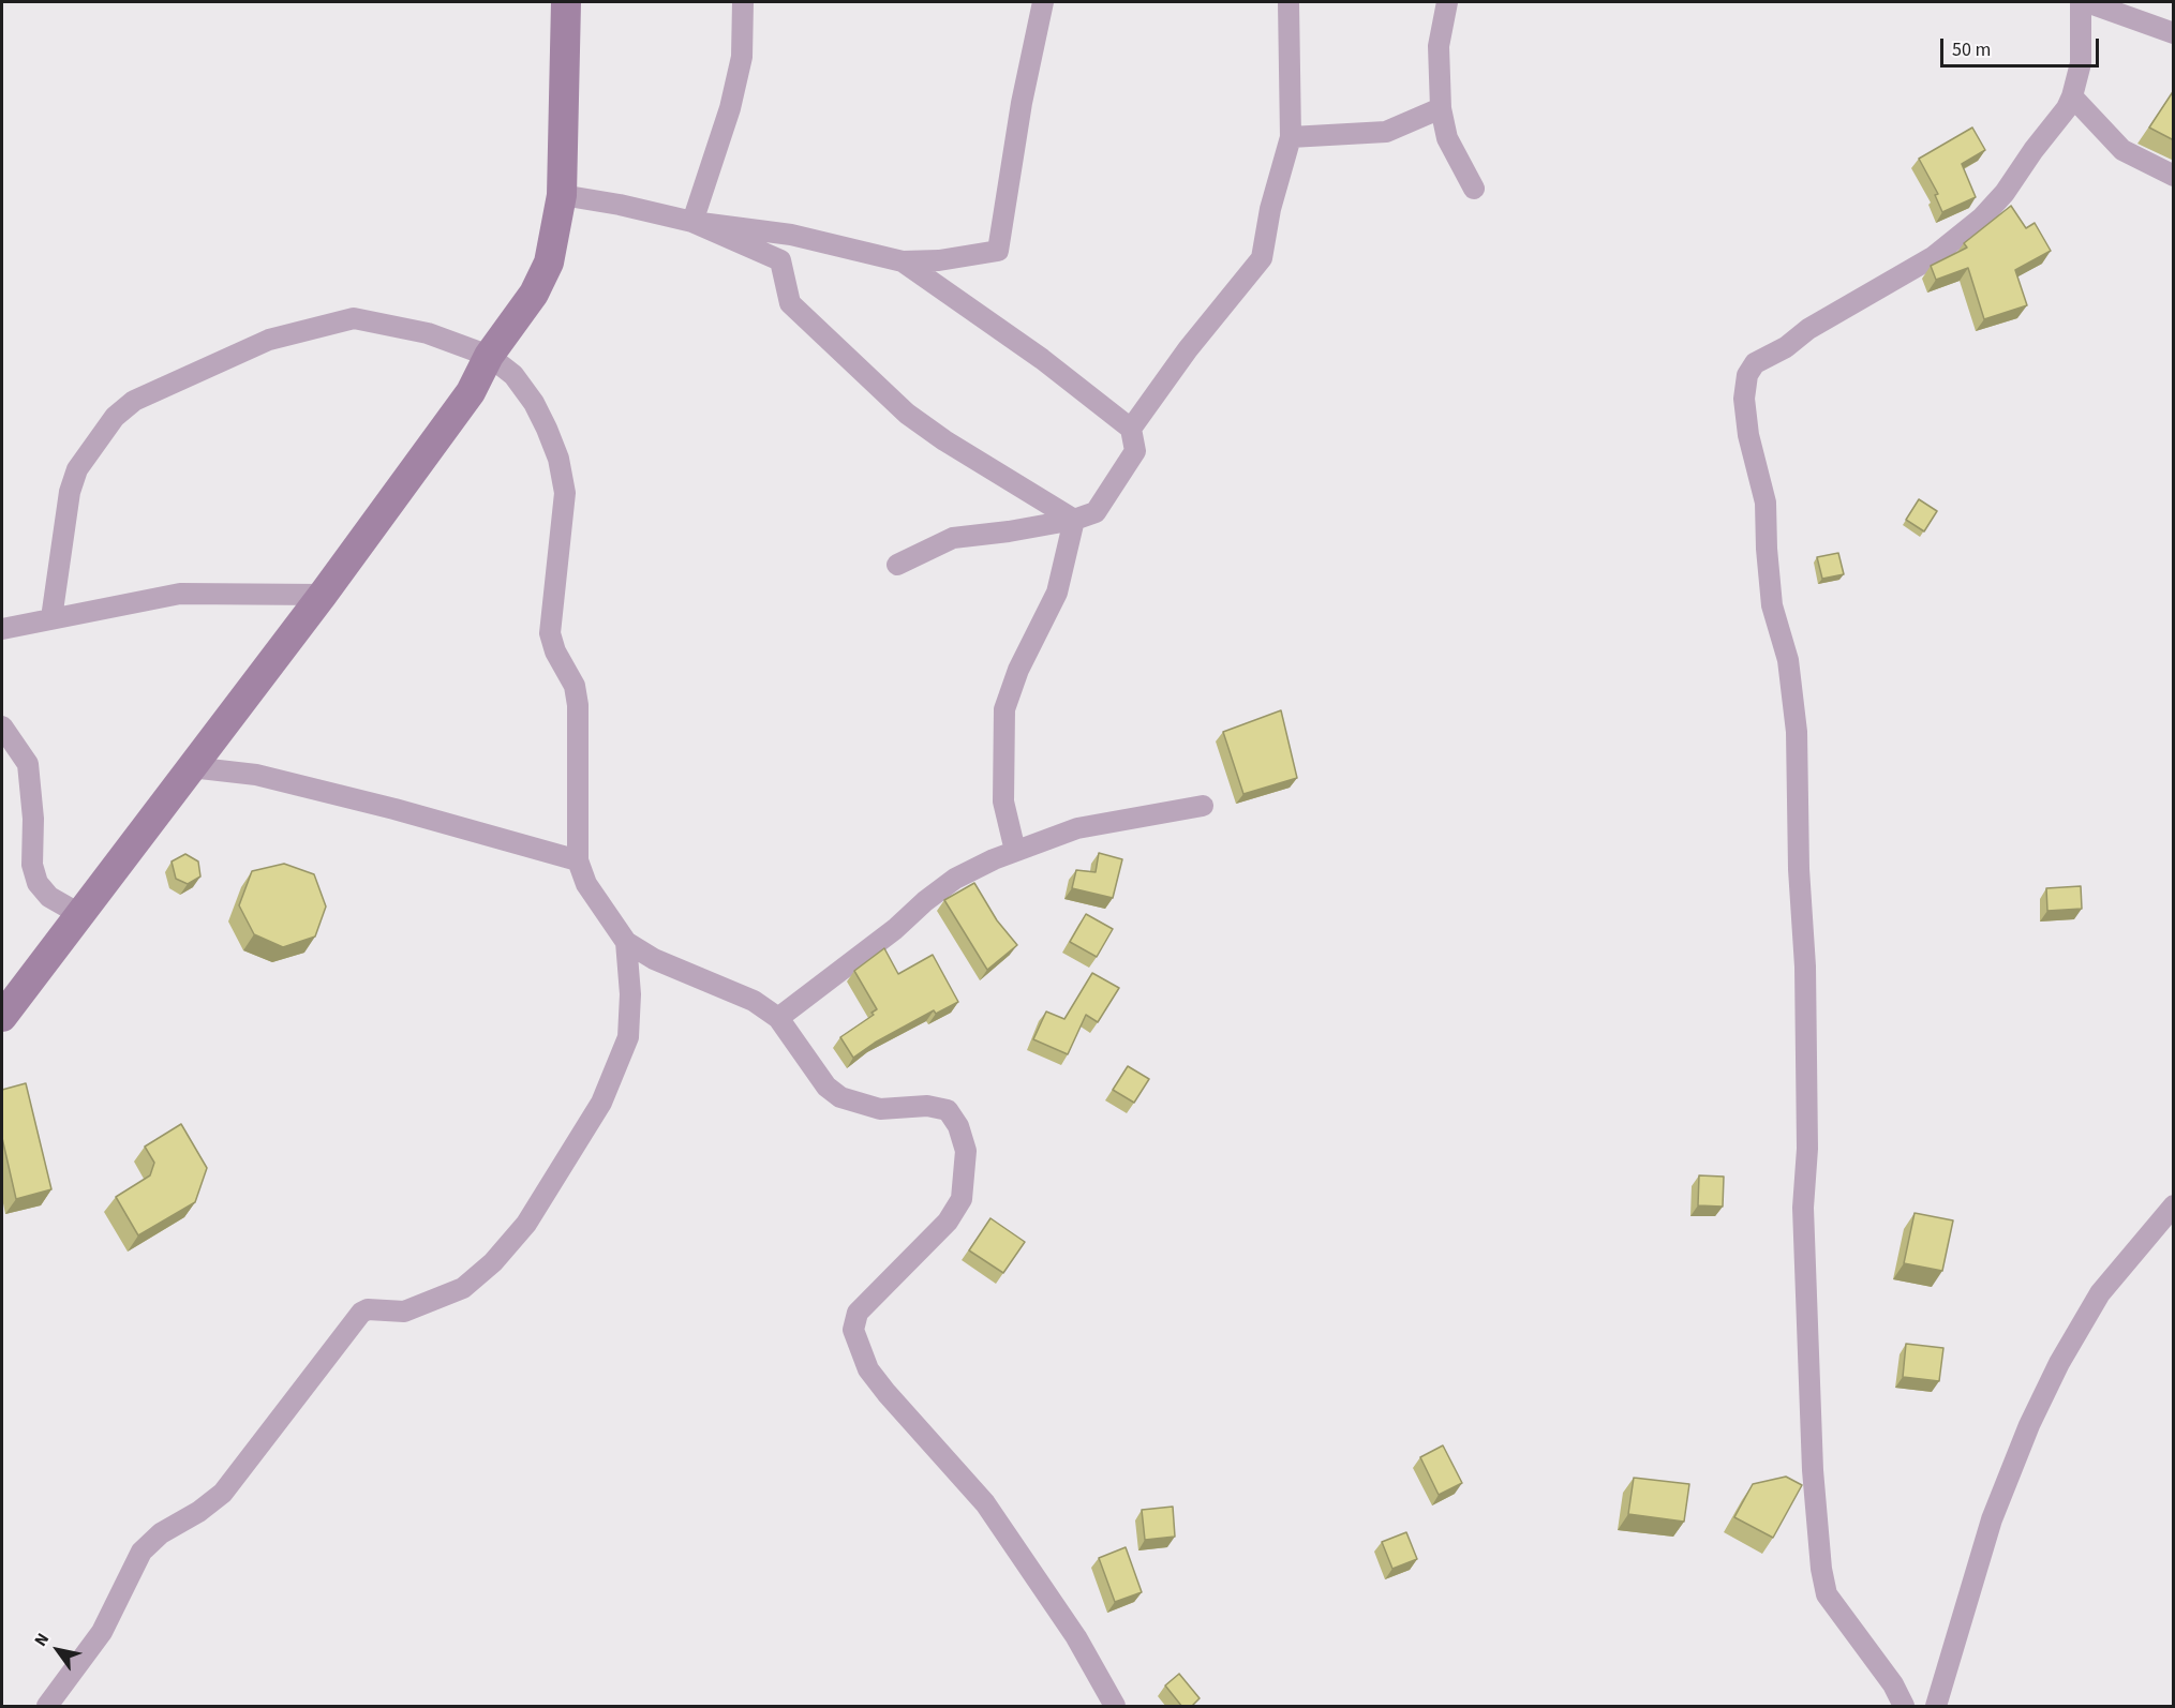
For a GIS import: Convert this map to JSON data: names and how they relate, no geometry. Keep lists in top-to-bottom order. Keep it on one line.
{"scale_bar":"50 m","north":"top left"}
